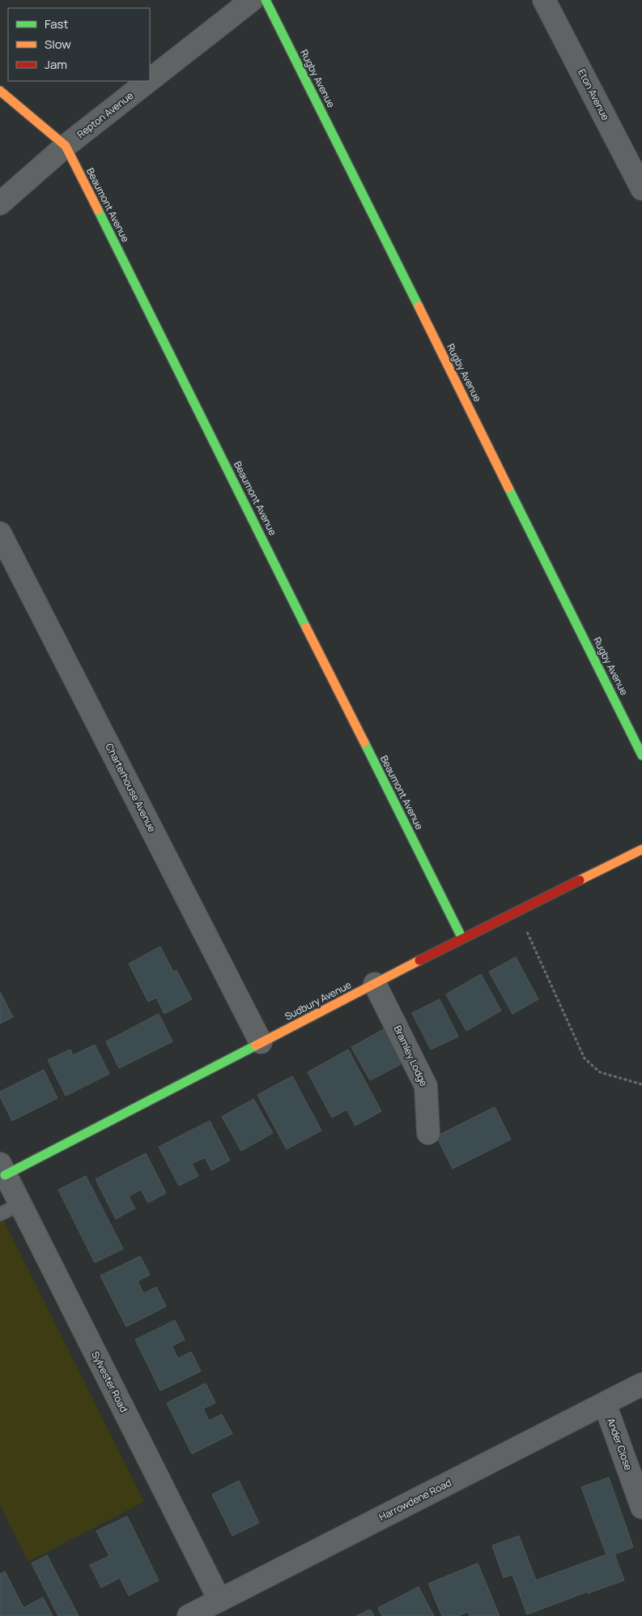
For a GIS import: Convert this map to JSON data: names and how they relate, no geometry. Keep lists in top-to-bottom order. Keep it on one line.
{"streets":{"street":["Rugby Avenue","Eton Avenue","Repton Avenue","Beaumont Avenue","Charterhouse Avenue","Sudbury Avenue","Bramley Lodge","Sylvester Road","Ander Close","Harrowdene Road"]},"crossings":[["Repton Avenue","Beaumont Avenue"],["Beaumont Avenue","Sudbury Avenue"],["Charterhouse Avenue","Sudbury Avenue"],["Sudbury Avenue","Bramley Lodge"],["Sudbury Avenue","Sylvester Road"],["Sylvester Road","Harrowdene Road"],["Ander Close","Harrowdene Road"]],"legend":["Fast","Slow","Jam"]}
